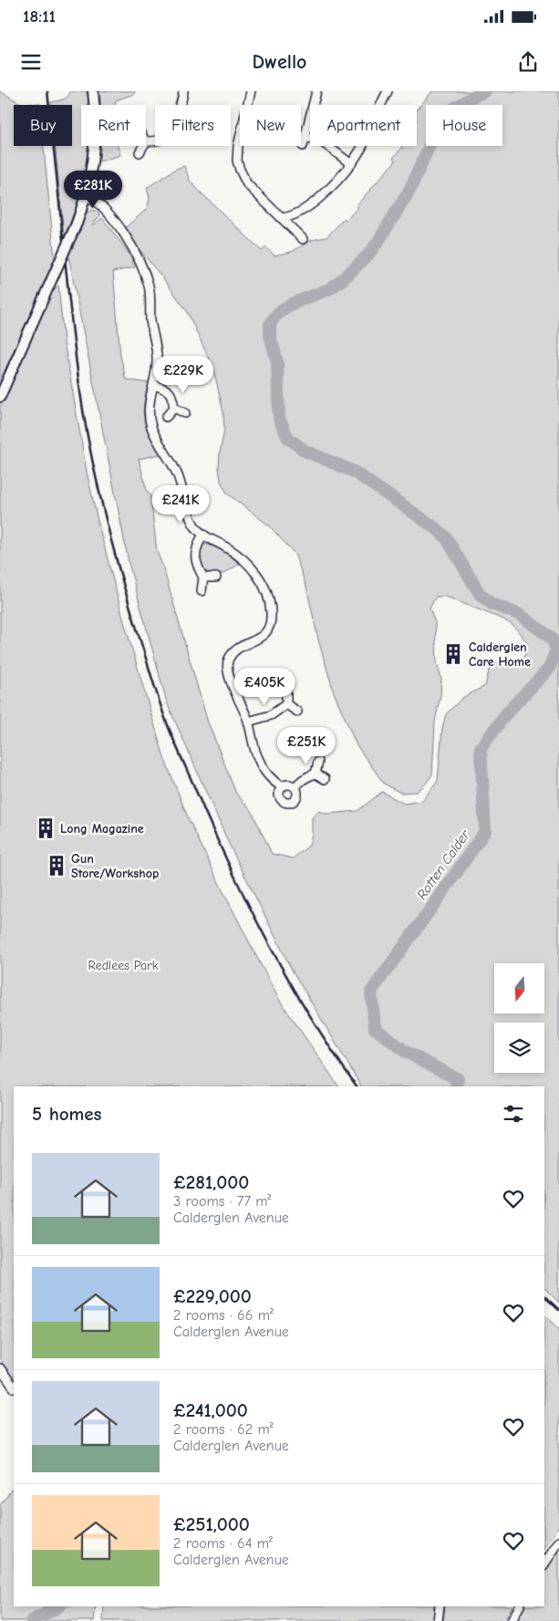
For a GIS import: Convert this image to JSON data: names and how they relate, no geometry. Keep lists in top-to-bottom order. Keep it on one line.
{"water":["Rotten Calder"],"parks":["Redlees Park"],"places":{"building":["Calderglen Care Home","Long Magazine","Gun Store/Workshop"]},"north":"bottom","page":{"status":"18:11","header":"Dwello","chip":["Buy","Rent","Filters","New","Apartment","House"],"price":["£281K","£229K","£241K","£405K","£251K"],"heading":"5 homes","list":[{"name":"£281,000","note":"3 rooms · 77 m² · Calderglen Avenue"},{"name":"£229,000","note":"2 rooms · 66 m² · Calderglen Avenue"},{"name":"£241,000","note":"2 rooms · 62 m² · Calderglen Avenue"},{"name":"£251,000","note":"2 rooms · 64 m² · Calderglen Avenue"}]}}
